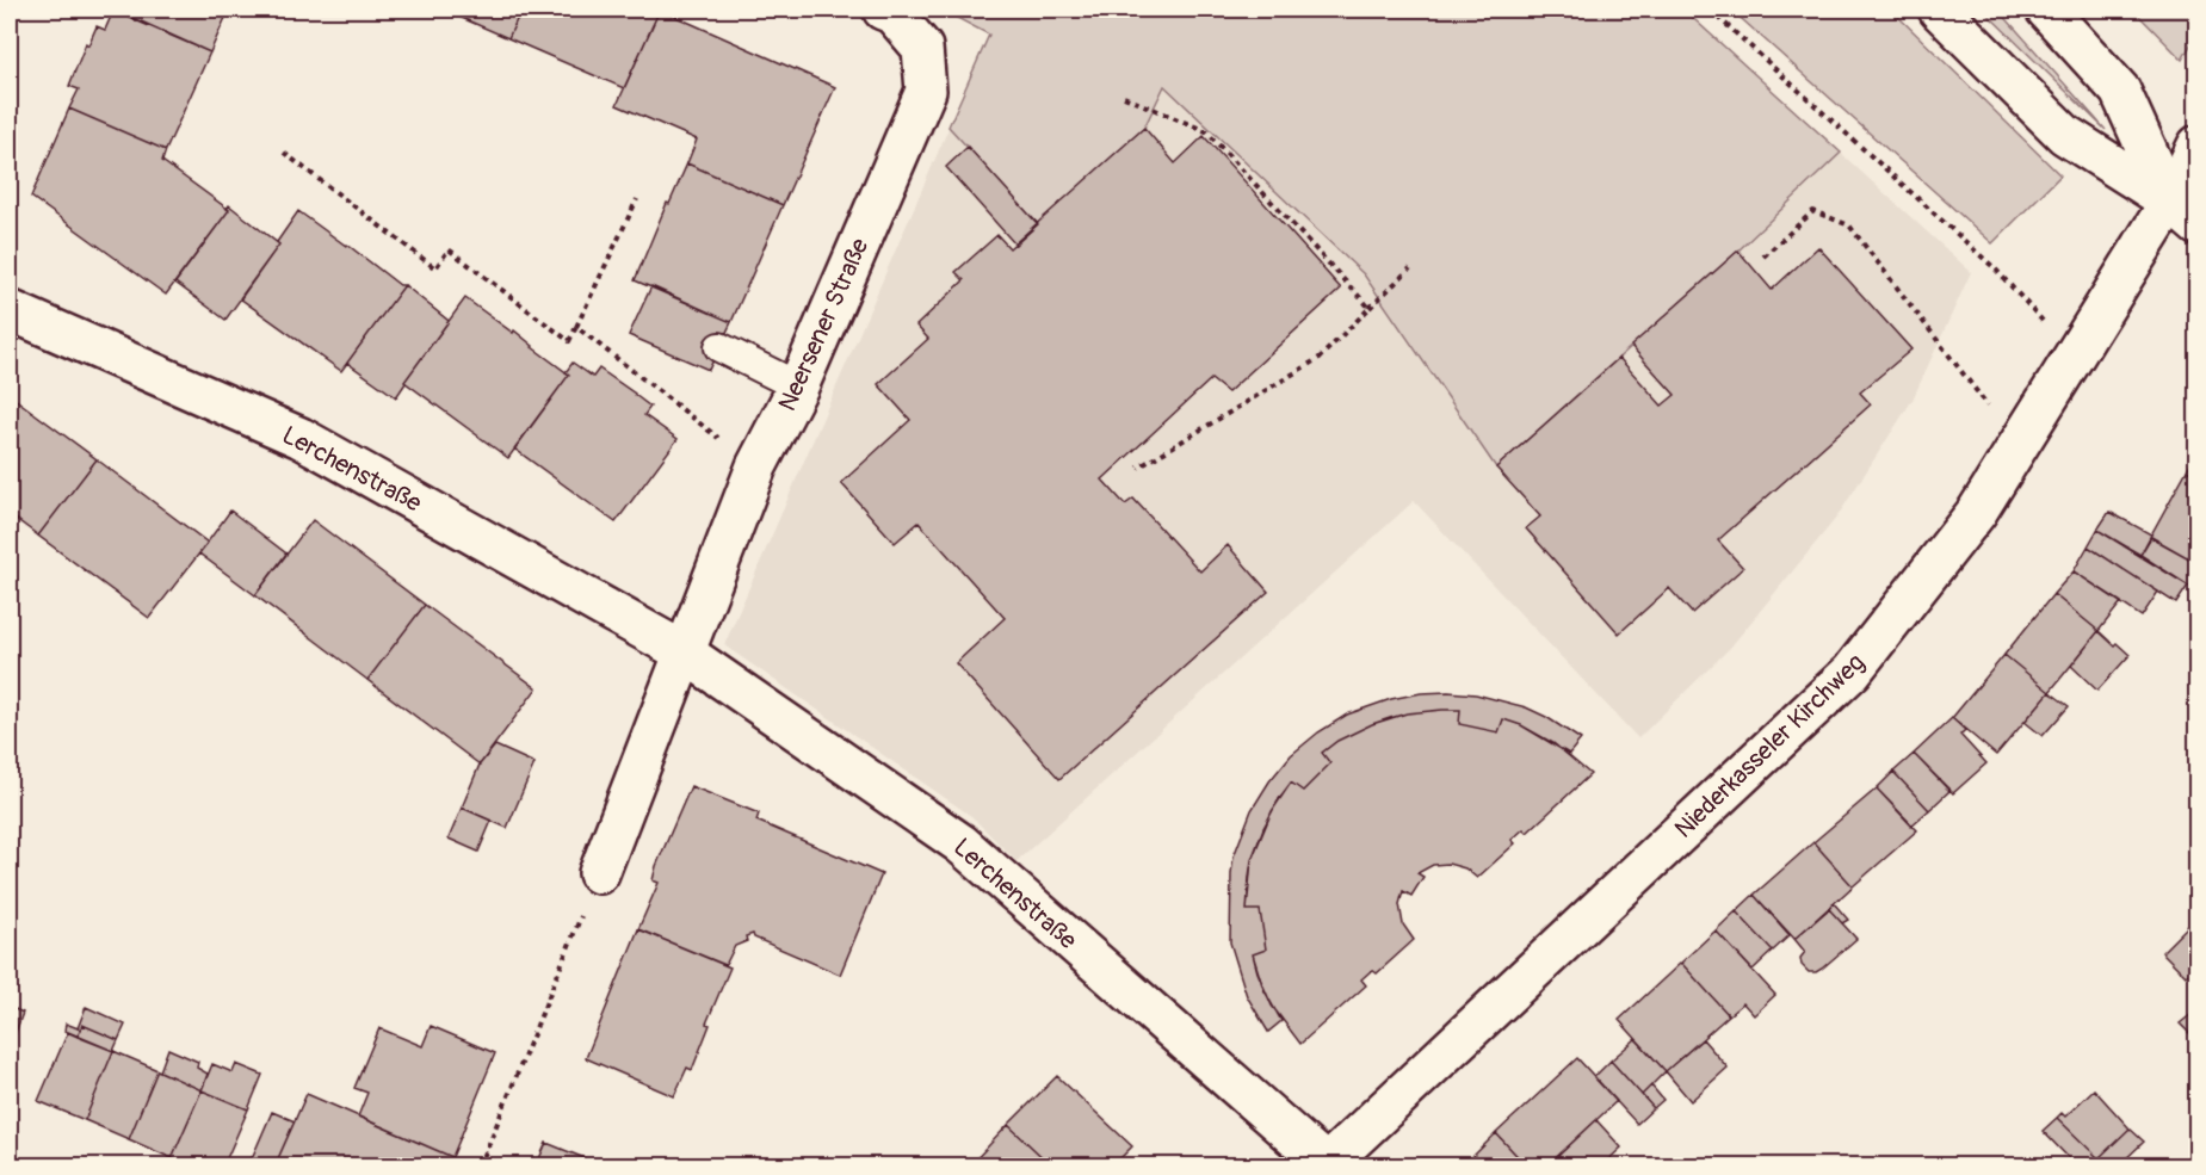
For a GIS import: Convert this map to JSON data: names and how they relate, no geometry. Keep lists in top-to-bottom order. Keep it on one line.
{"streets":{"street":["Neersener Straße","Lerchenstraße","Niederkasseler Kirchweg"]},"crossings":[["Neersener Straße","Lerchenstraße"],["Lerchenstraße","Niederkasseler Kirchweg"]]}
